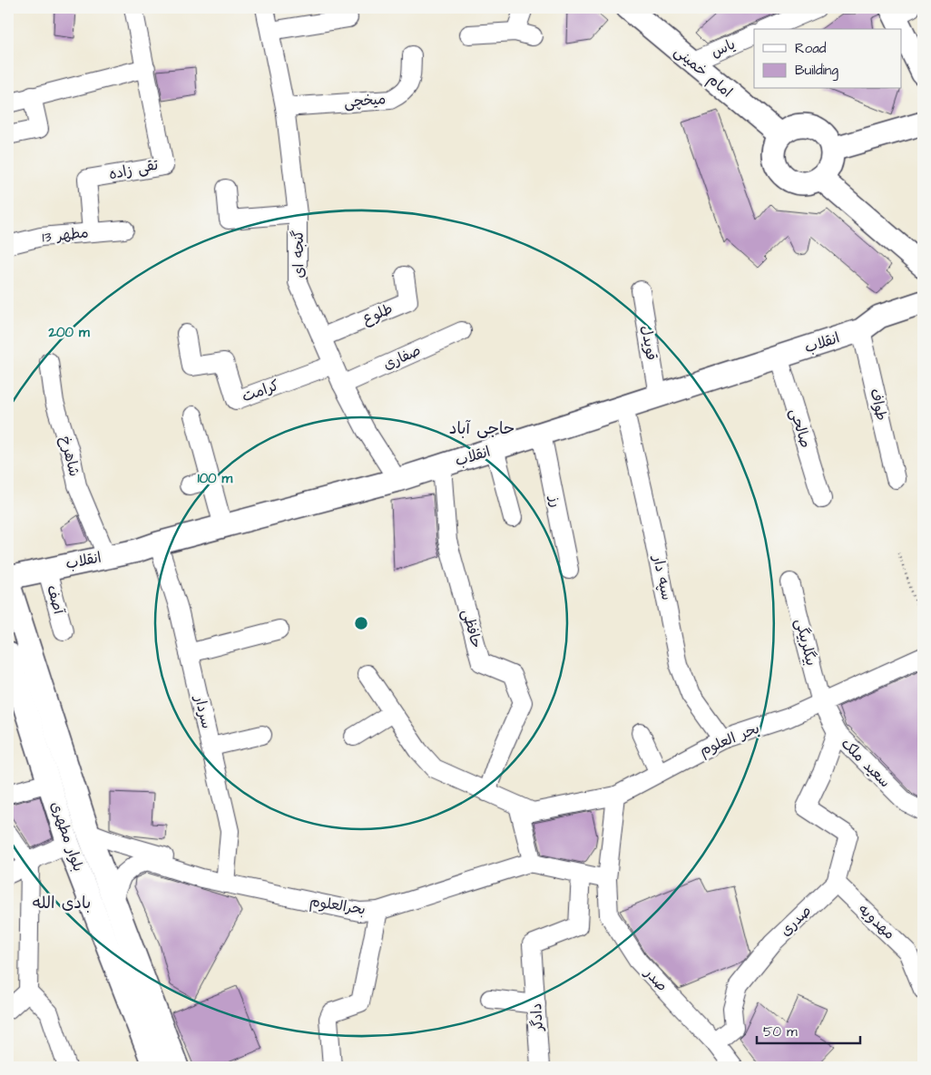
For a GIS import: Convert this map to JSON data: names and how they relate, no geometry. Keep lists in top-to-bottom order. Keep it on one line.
{"streets":{"main road":["امام خمینی","انقلاب","بلوار مطهری"],"street":["یاس","میخچی","تقی زاده","مطهر 13","گنجه ای","طلوع","قویدل","صفاری","کرامت","طواف","صالحی","شاهرخ","رز","سپه دار","آصف","حافظی","بیگلربیگی","سردار","بحر العلوم","سعید ملک","بحرالعلوم","صدری","مهدویه","صدر","دادگر"]},"crossings":[["یاس","امام خمینی"],["میخچی","گنجه ای"],["تقی زاده","مطهر 13"],["گنجه ای","طلوع"],["گنجه ای","انقلاب"],["گنجه ای","صفاری"],["گنجه ای","کرامت"],["قویدل","انقلاب"],["انقلاب","طواف"],["انقلاب","صالحی"],["انقلاب","شاهرخ"],["انقلاب","رز"],["انقلاب","سپه دار"],["انقلاب","آصف"],["انقلاب","حافظی"],["انقلاب","سردار"],["انقلاب","بلوار مطهری"],["سپه دار","بحر العلوم"],["بیگلربیگی","بحر العلوم"],["بیگلربیگی","سعید ملک"],["سردار","بلوار مطهری"],["سردار","بحرالعلوم"],["بحر العلوم","سعید ملک"],["سعید ملک","صدری"],["بلوار مطهری","بحرالعلوم"],["بحرالعلوم","صدر"],["بحرالعلوم","دادگر"],["صدری","مهدویه"],["صدری","صدر"]],"districts":["حاجی آباد","بادی الله"],"legend":["Road","Building"],"scale_bar":"50 m","rings":["200 m","100 m"]}
